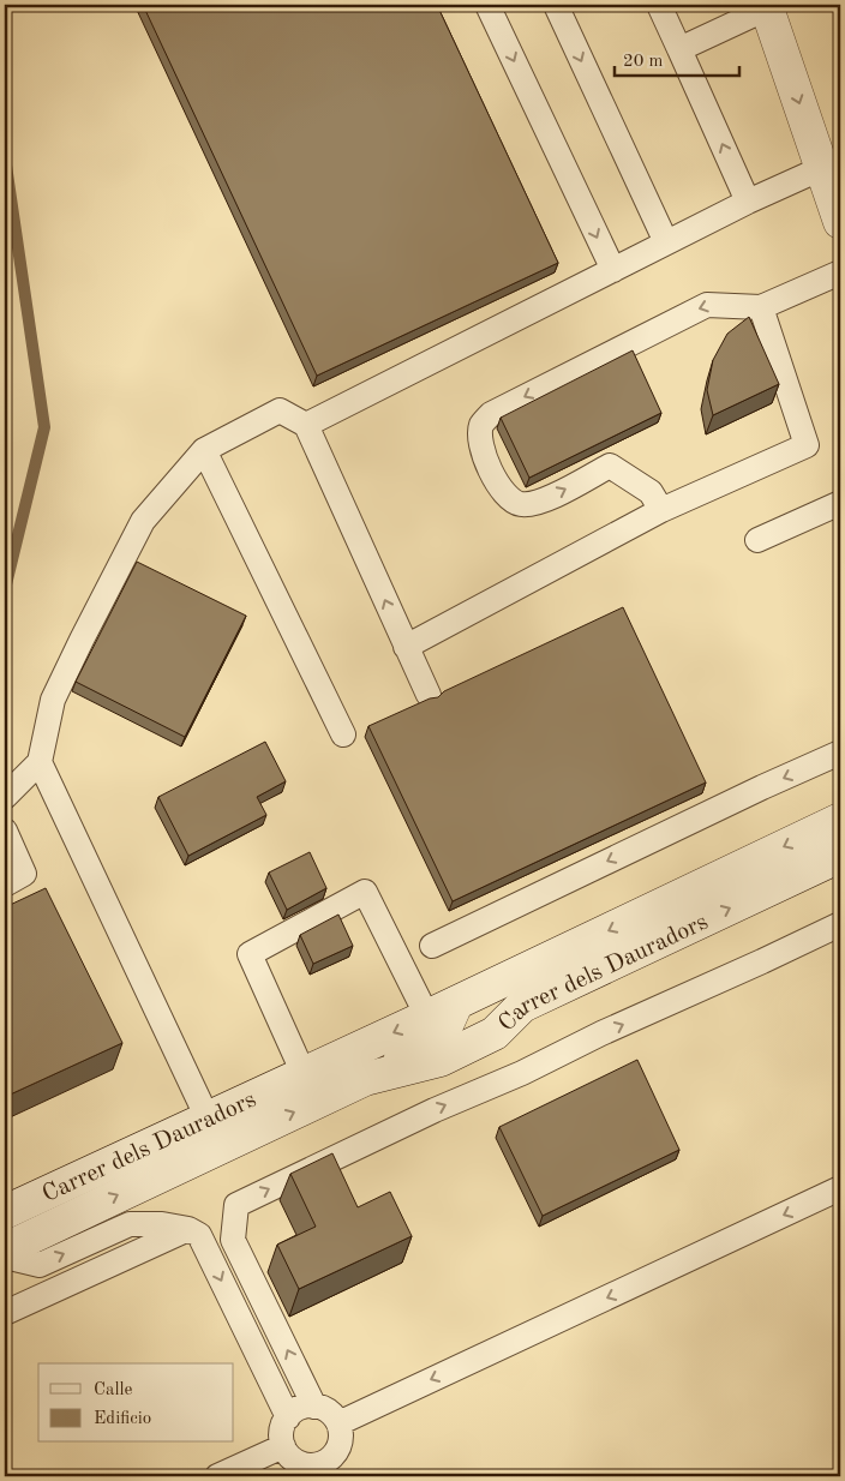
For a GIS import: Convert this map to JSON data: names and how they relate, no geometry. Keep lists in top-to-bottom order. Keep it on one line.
{"streets":{"street":["Carrer dels Dauradors"]},"legend":["Calle","Edificio"],"scale_bar":"20 m"}
